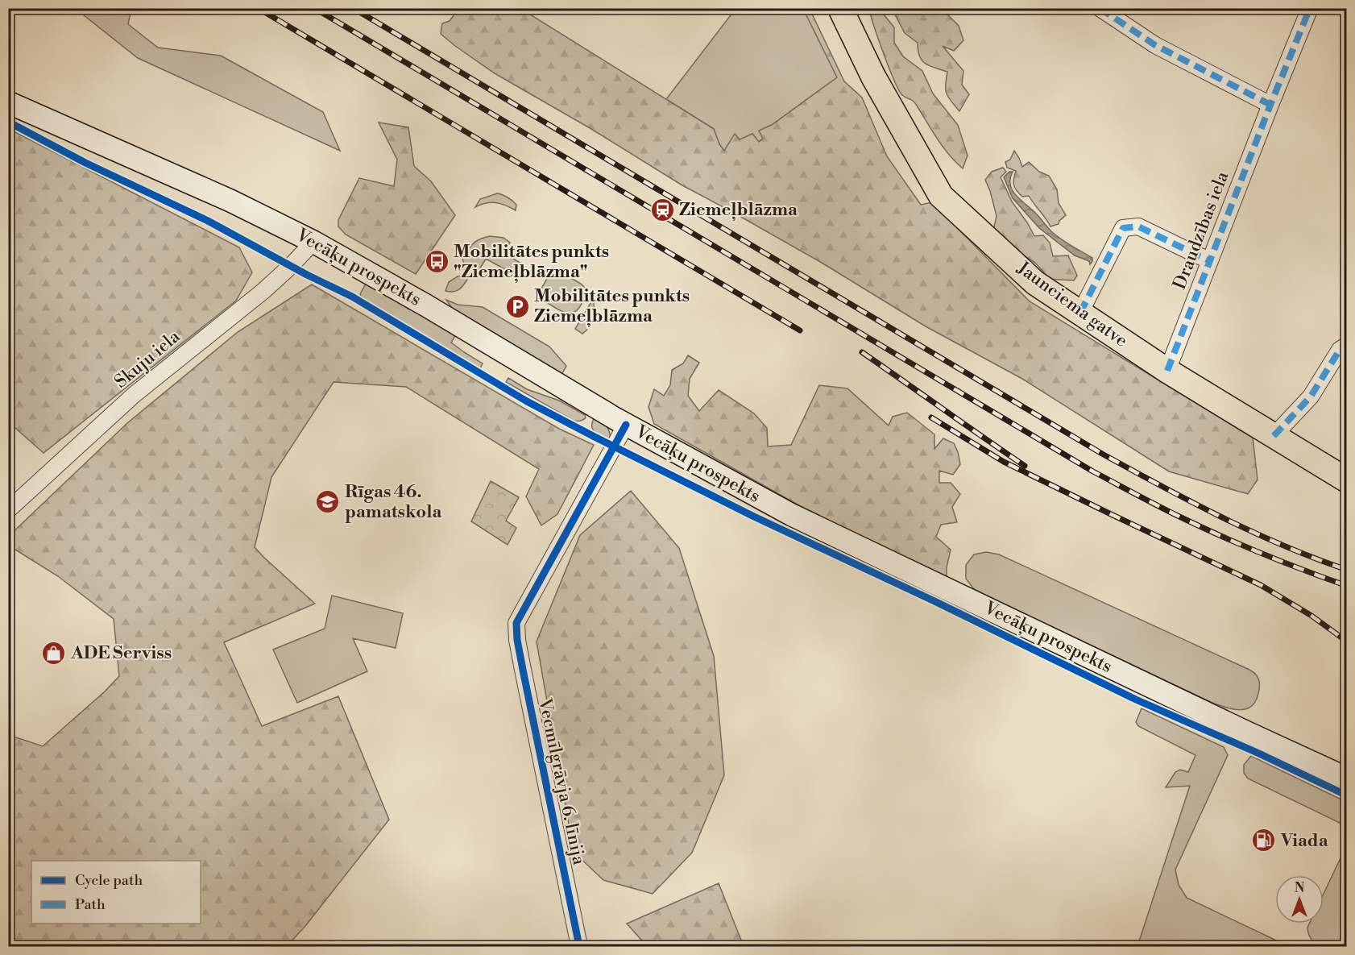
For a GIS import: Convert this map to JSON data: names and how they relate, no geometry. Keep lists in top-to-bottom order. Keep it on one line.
{"streets":{"main road":["Vecāķu prospekts","Jaunciema gatve"],"street":["Draudzības iela","Skuju iela","Vecmīlgrāvja 6. līnija"]},"crossings":[["Draudzības iela","Jaunciema gatve"],["Vecāķu prospekts","Skuju iela"],["Vecāķu prospekts","Vecmīlgrāvja 6. līnija"]],"places":{"station":["Ziemeļblāzma"],"bus stop":["Mobilitātes punkts \"Ziemeļblāzma\""],"parking":["Mobilitātes punkts Ziemeļblāzma"],"school or university":["Rīgas 46. pamatskola"],"shop":["ADE Serviss"],"fuel station":["Viada"]},"legend":["Cycle path","Path"],"north":"top"}
